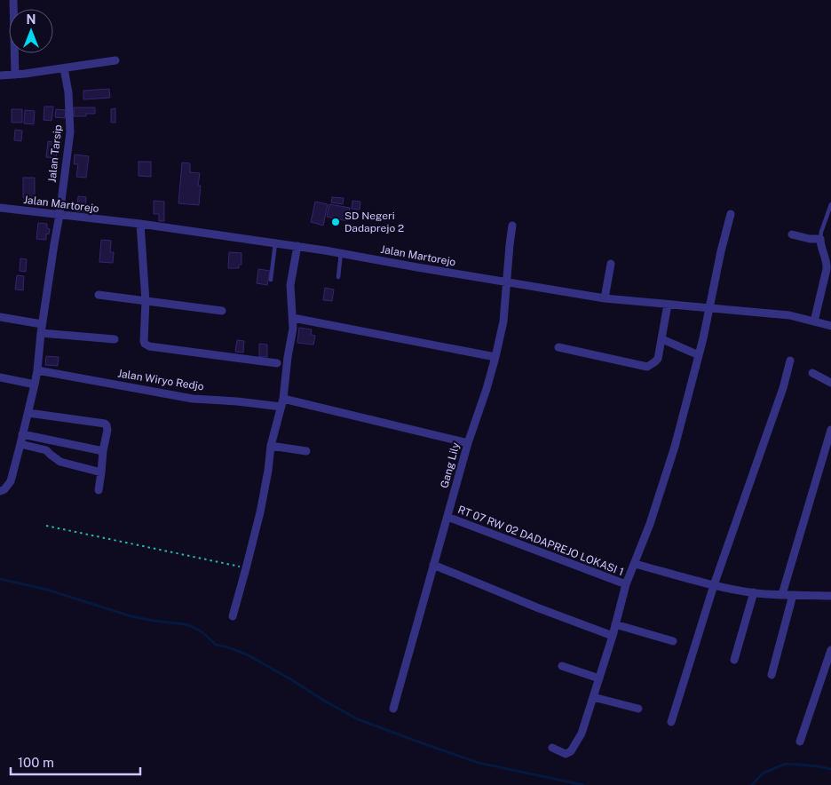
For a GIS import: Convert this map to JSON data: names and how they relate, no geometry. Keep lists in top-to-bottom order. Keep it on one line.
{"streets":{"street":["Jalan Tarsip","Jalan Martorejo","Jalan Wiryo Redjo","Gang Lily","RT 07 RW 02 DADAPREJO LOKASI 1"]},"crossings":[["Jalan Tarsip","Jalan Martorejo"],["Jalan Tarsip","Jalan Wiryo Redjo"],["Jalan Martorejo","Gang Lily"],["Jalan Wiryo Redjo","Gang Lily"],["Gang Lily","RT 07 RW 02 DADAPREJO LOKASI 1"]],"places":["SD Negeri Dadaprejo 2"],"scale_bar":"100 m","north":"top"}
